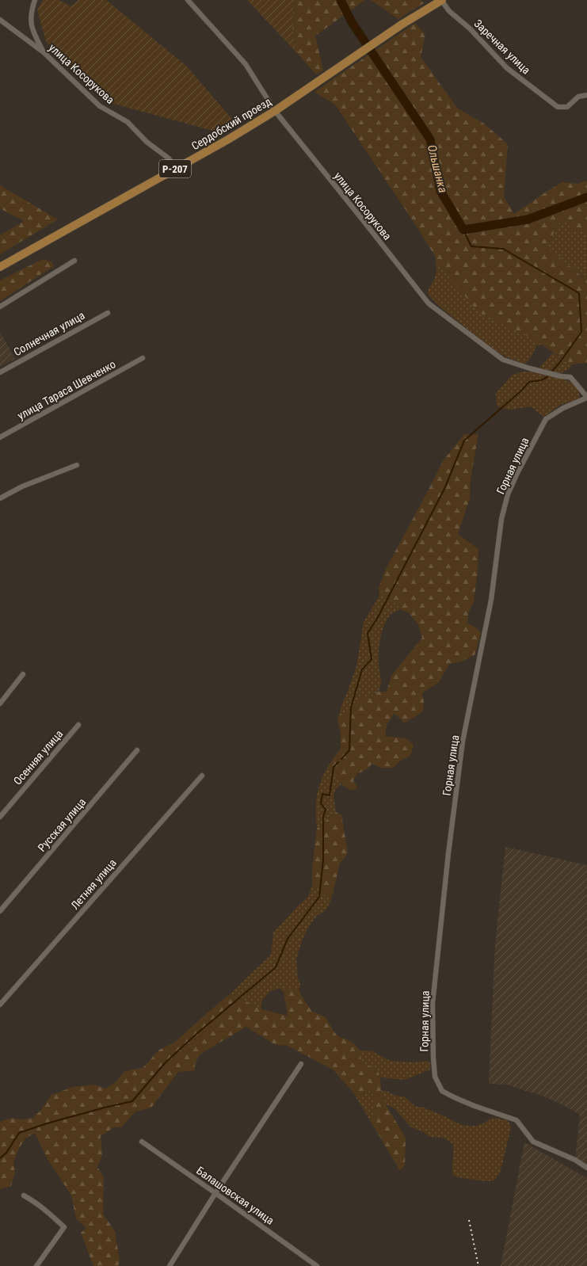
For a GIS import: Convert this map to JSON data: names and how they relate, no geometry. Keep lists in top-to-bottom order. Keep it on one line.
{"streets":{"main road":["Сердобский проезд","Р-207"],"street":["Заречная улица","улица Косорукова","Солнечная улица","улица Тараса Шевченко","Горная улица","Осенняя улица","Русская улица","Летняя улица","Балашовская улица"]},"crossings":[["Заречная улица","Сердобский проезд"],["улица Косорукова","Сердобский проезд"],["улица Косорукова","Горная улица"]],"water":["Ольшанка"]}
